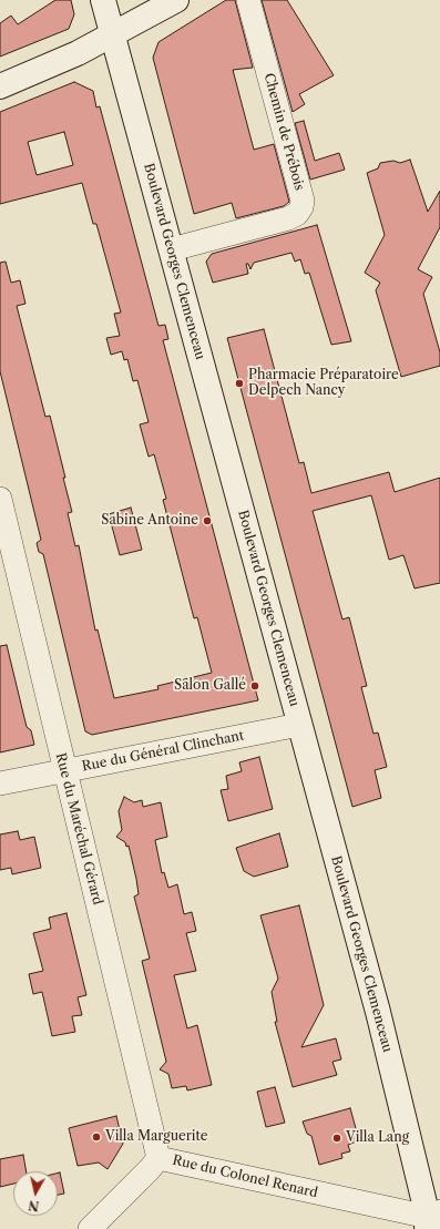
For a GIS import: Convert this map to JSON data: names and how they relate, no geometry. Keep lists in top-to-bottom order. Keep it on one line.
{"streets":{"main road":["Boulevard Georges Clemenceau"],"street":["Chemin de Prébois","Rue du Général Clinchant","Rue du Maréchal Gérard","Rue du Colonel Renard"]},"crossings":[["Chemin de Prébois","Boulevard Georges Clemenceau"],["Boulevard Georges Clemenceau","Rue du Général Clinchant"],["Boulevard Georges Clemenceau","Rue du Colonel Renard"],["Rue du Général Clinchant","Rue du Maréchal Gérard"],["Rue du Maréchal Gérard","Rue du Colonel Renard"]],"places":["Pharmacie Préparatoire Delpech Nancy","Sabine Antoine","Salon Gallé","Villa Marguerite","Villa Lang"],"north":"bottom"}
